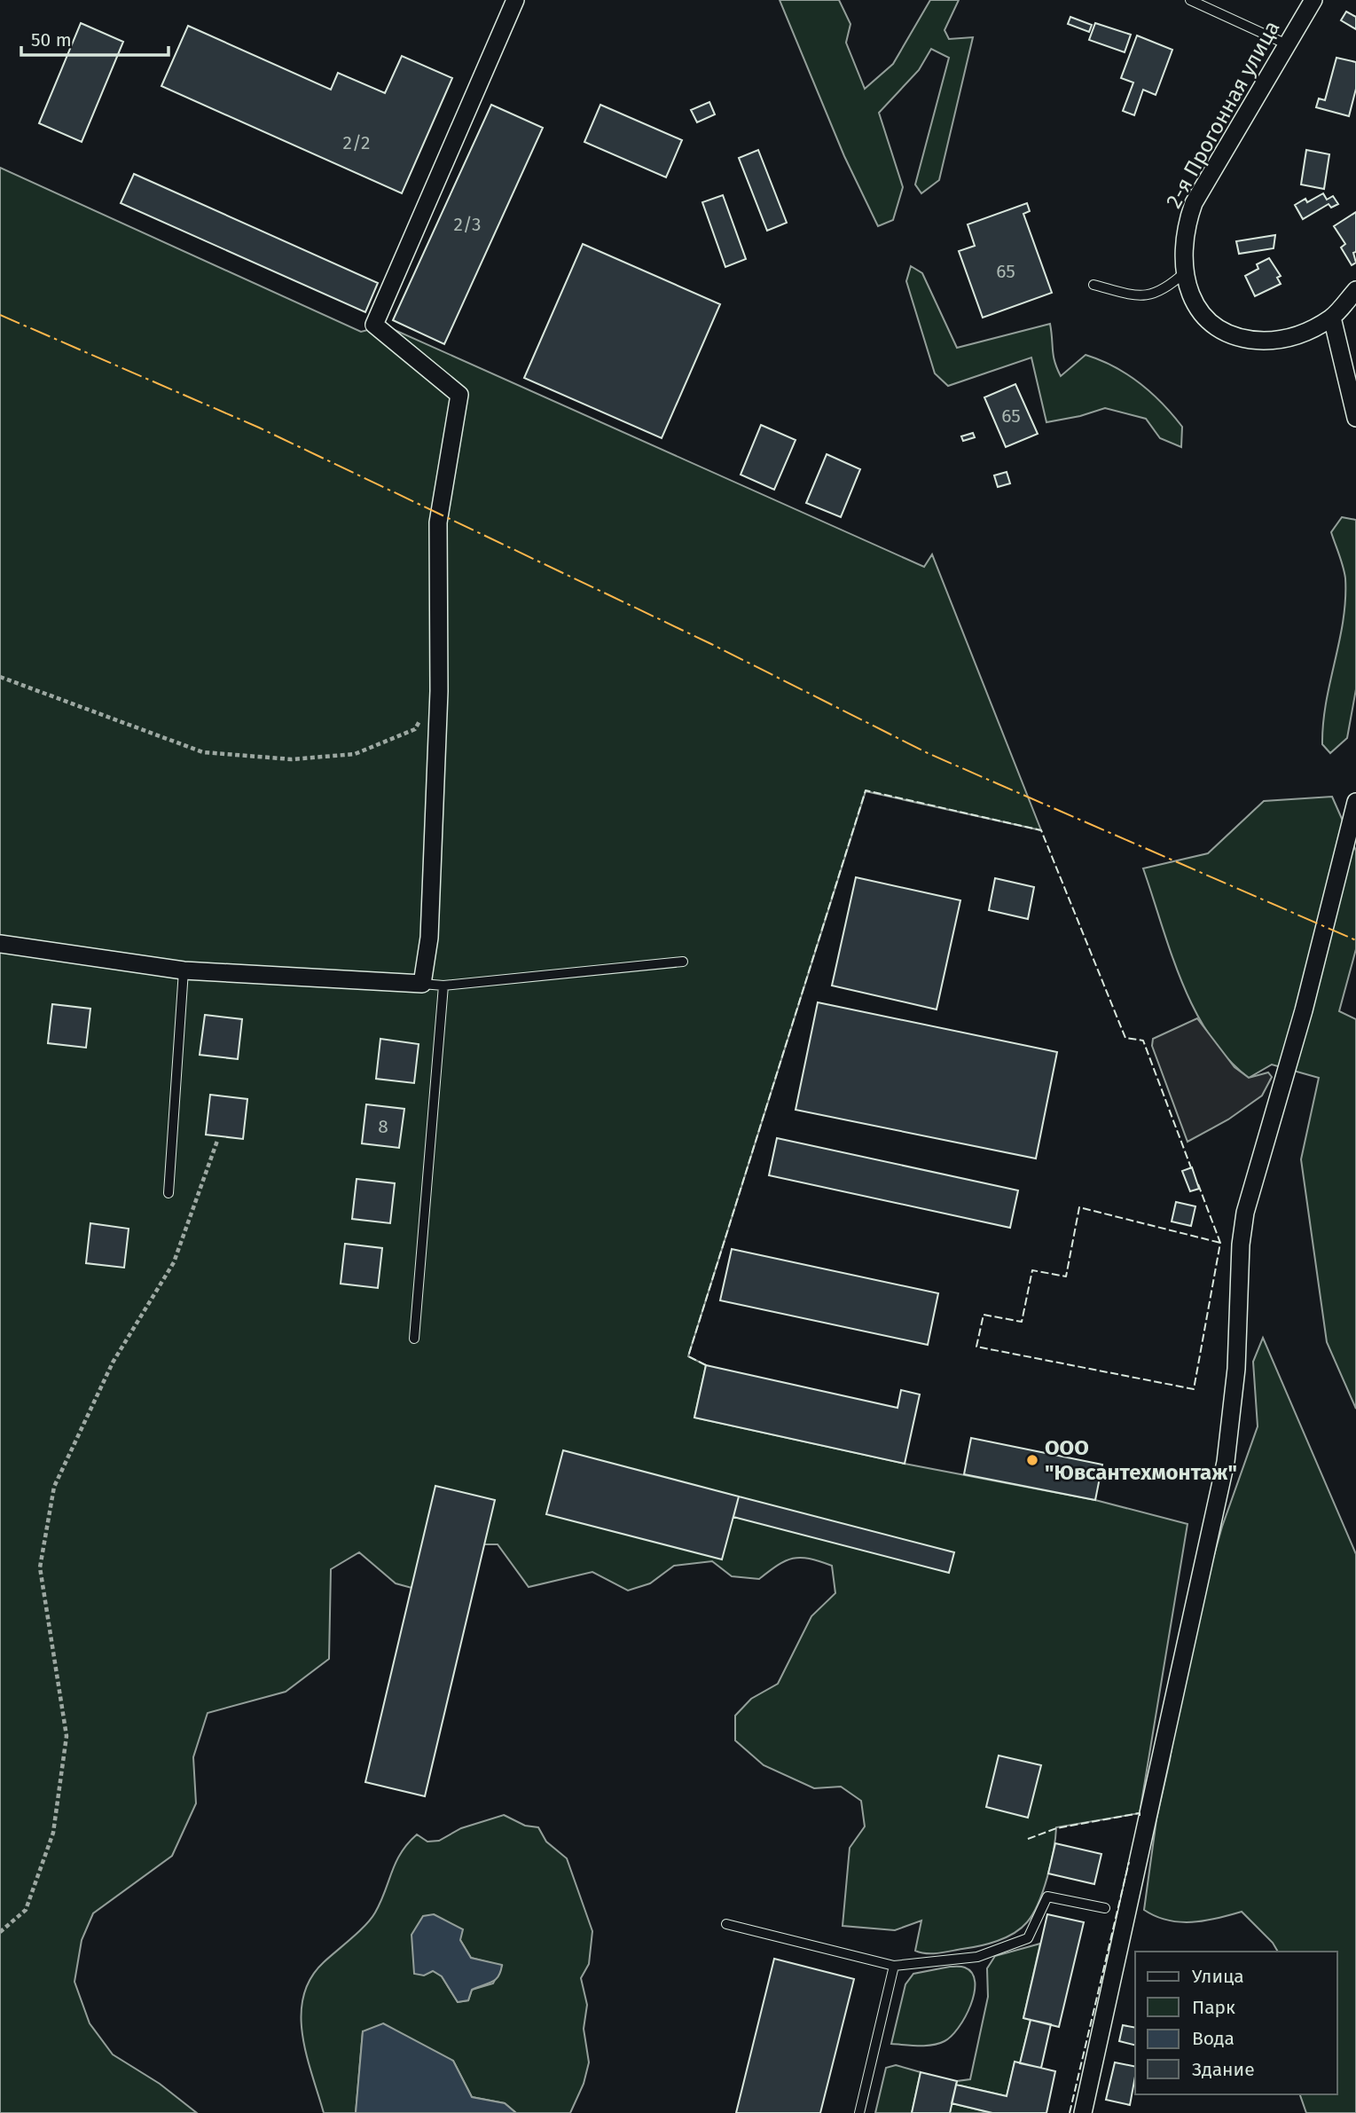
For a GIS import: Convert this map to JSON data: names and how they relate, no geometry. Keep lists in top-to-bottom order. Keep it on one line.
{"streets":{"street":["2-я Прогонная улица"]},"places":["ООО \"Ювсантехмонтаж\""],"house_numbers":["2/2","2/3","65","65","8"],"legend":["Улица","Парк","Вода","Здание"],"scale_bar":"50 m"}
